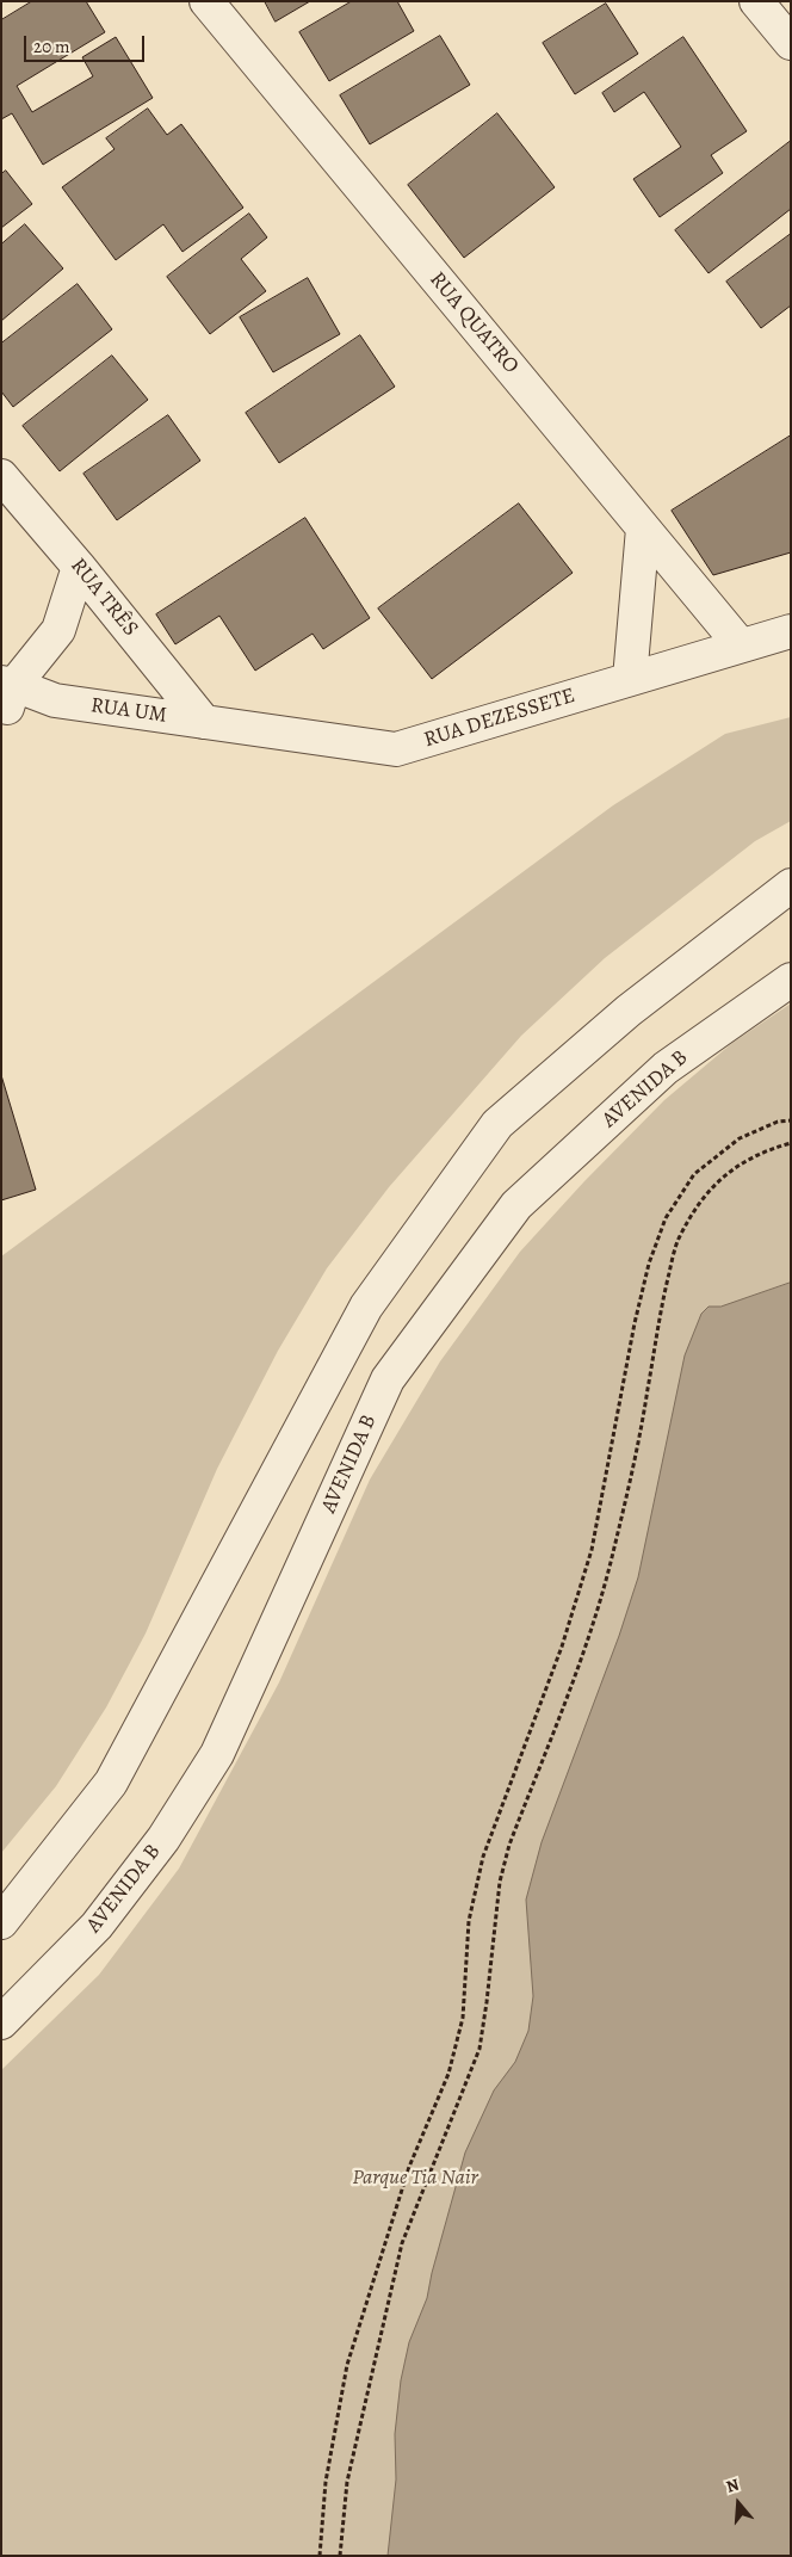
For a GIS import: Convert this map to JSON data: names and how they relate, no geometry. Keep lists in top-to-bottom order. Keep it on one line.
{"streets":{"street":["RUA QUATRO","RUA TRÊS","RUA UM","RUA DEZESSETE","AVENIDA B"]},"crossings":[["RUA QUATRO","RUA DEZESSETE"],["RUA TRÊS","RUA UM"],["RUA TRÊS","RUA DEZESSETE"],["RUA UM","RUA DEZESSETE"]],"parks":["Parque Tia Nair"],"scale_bar":"20 m","north":"top"}
